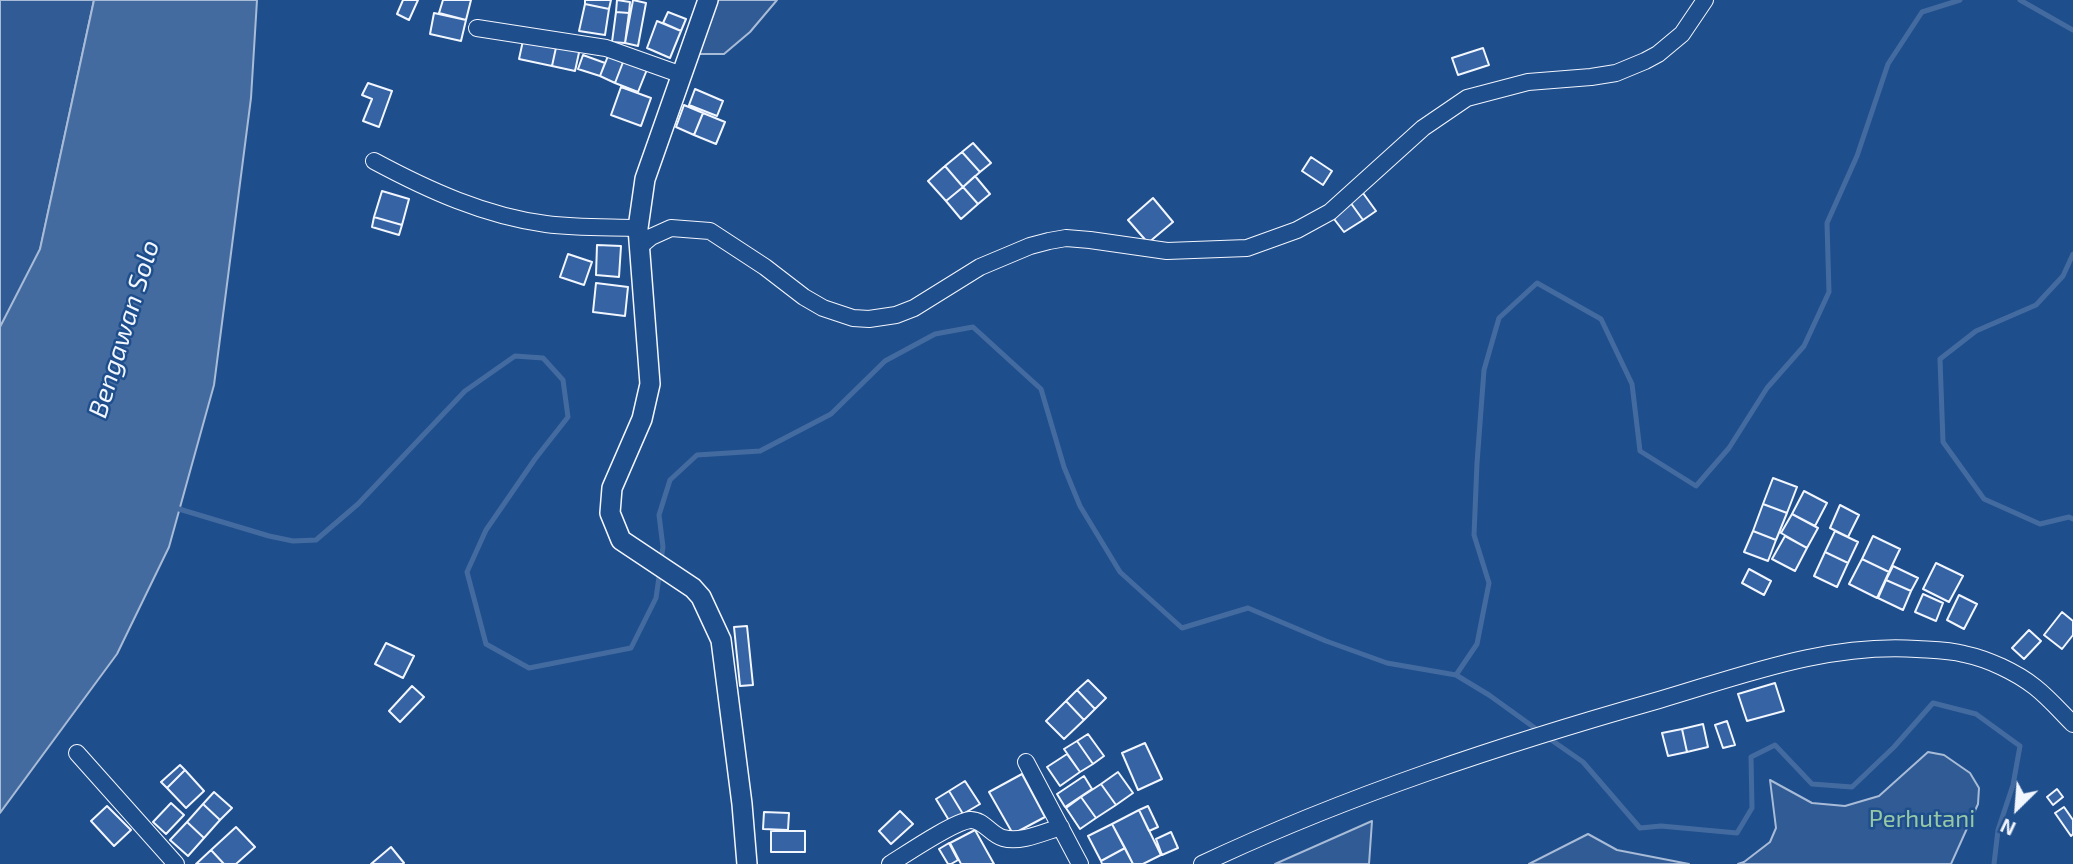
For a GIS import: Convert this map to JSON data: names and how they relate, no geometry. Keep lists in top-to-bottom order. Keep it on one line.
{"water":["Bengawan Solo"],"parks":["Perhutani"],"north":"bottom left"}
